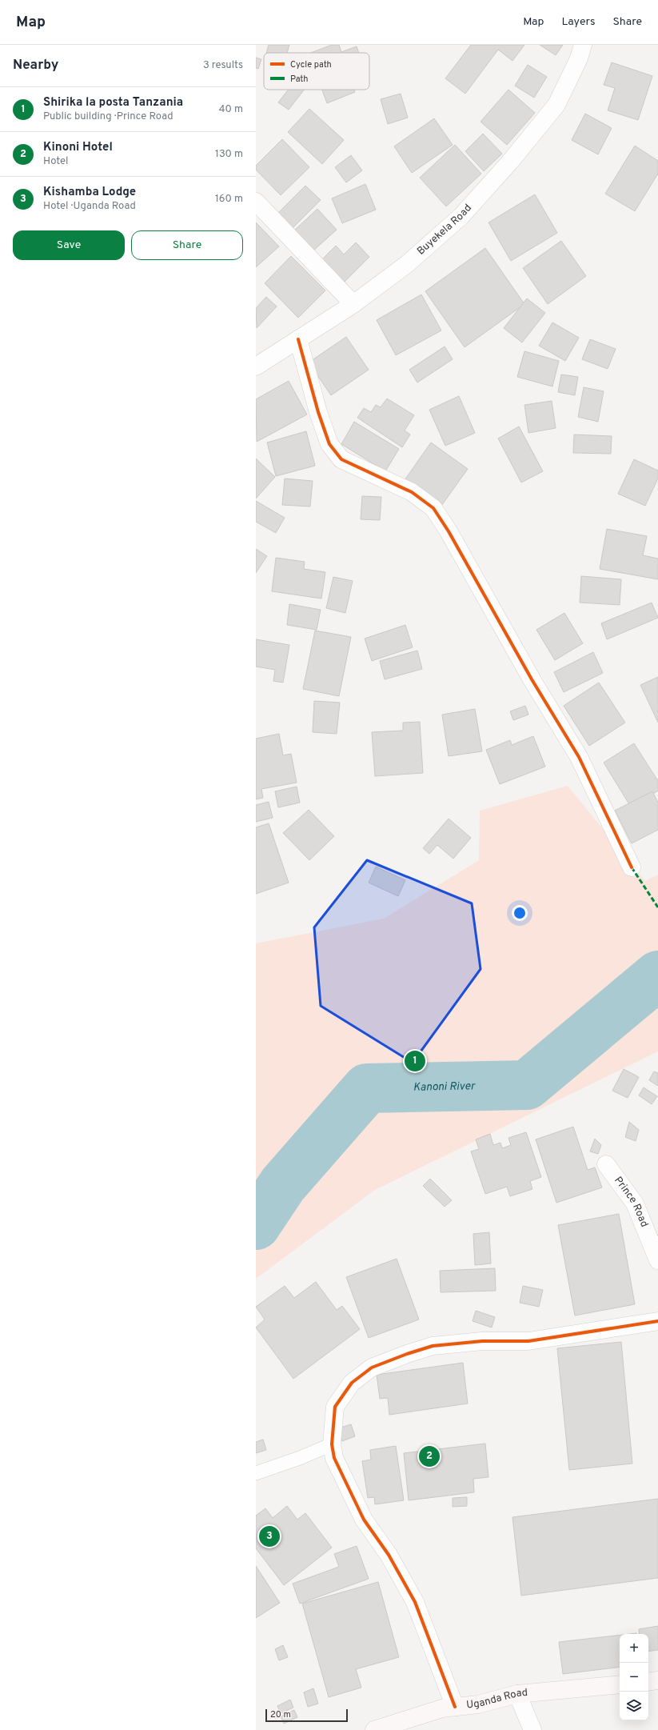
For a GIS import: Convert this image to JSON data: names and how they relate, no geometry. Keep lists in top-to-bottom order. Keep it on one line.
{"streets":{"main road":["Uganda Road"],"street":["Buyekela Road","Prince Road"]},"water":["Kanoni River"],"legend":["Cycle path","Path"],"scale_bar":"20 m","page":{"header":"Map","nav":["Map","Layers","Share"],"heading":["Nearby","3 results"],"list":[{"mark":"1","name":"Shirika la posta Tanzania","note":"Public building · Prince Road","value":"40 m"},{"mark":"2","name":"Kinoni Hotel","note":"Hotel","value":"130 m"},{"mark":"3","name":"Kishamba Lodge","note":"Hotel · Uganda Road","value":"160 m"}],"buttons":["Save","Share"],"pins":["1","2","3"],"map_buttons":["+","−"],"scale":"20 m"}}
